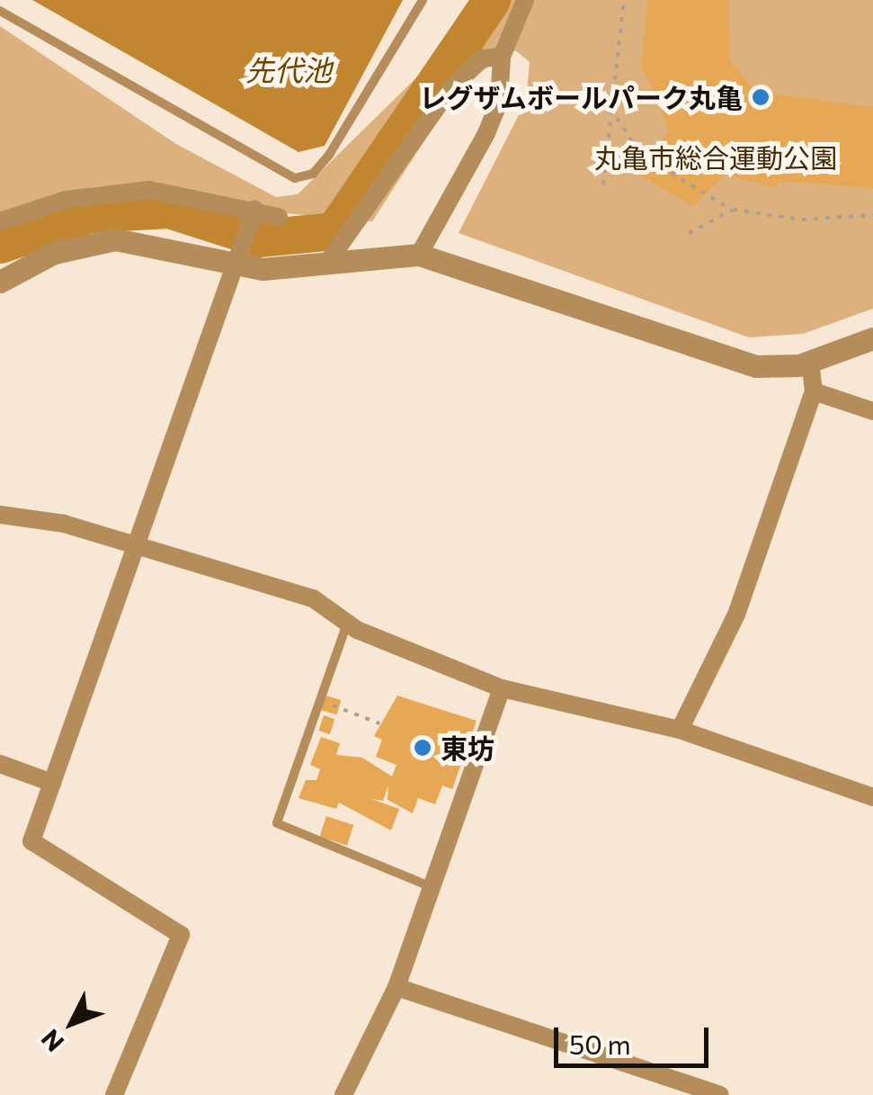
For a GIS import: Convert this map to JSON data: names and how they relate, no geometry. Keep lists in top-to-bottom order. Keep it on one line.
{"water":["先代池"],"parks":["丸亀市総合運動公園"],"places":["レグザムボールパーク丸亀","東坊"],"scale_bar":"50 m","north":"bottom left"}
